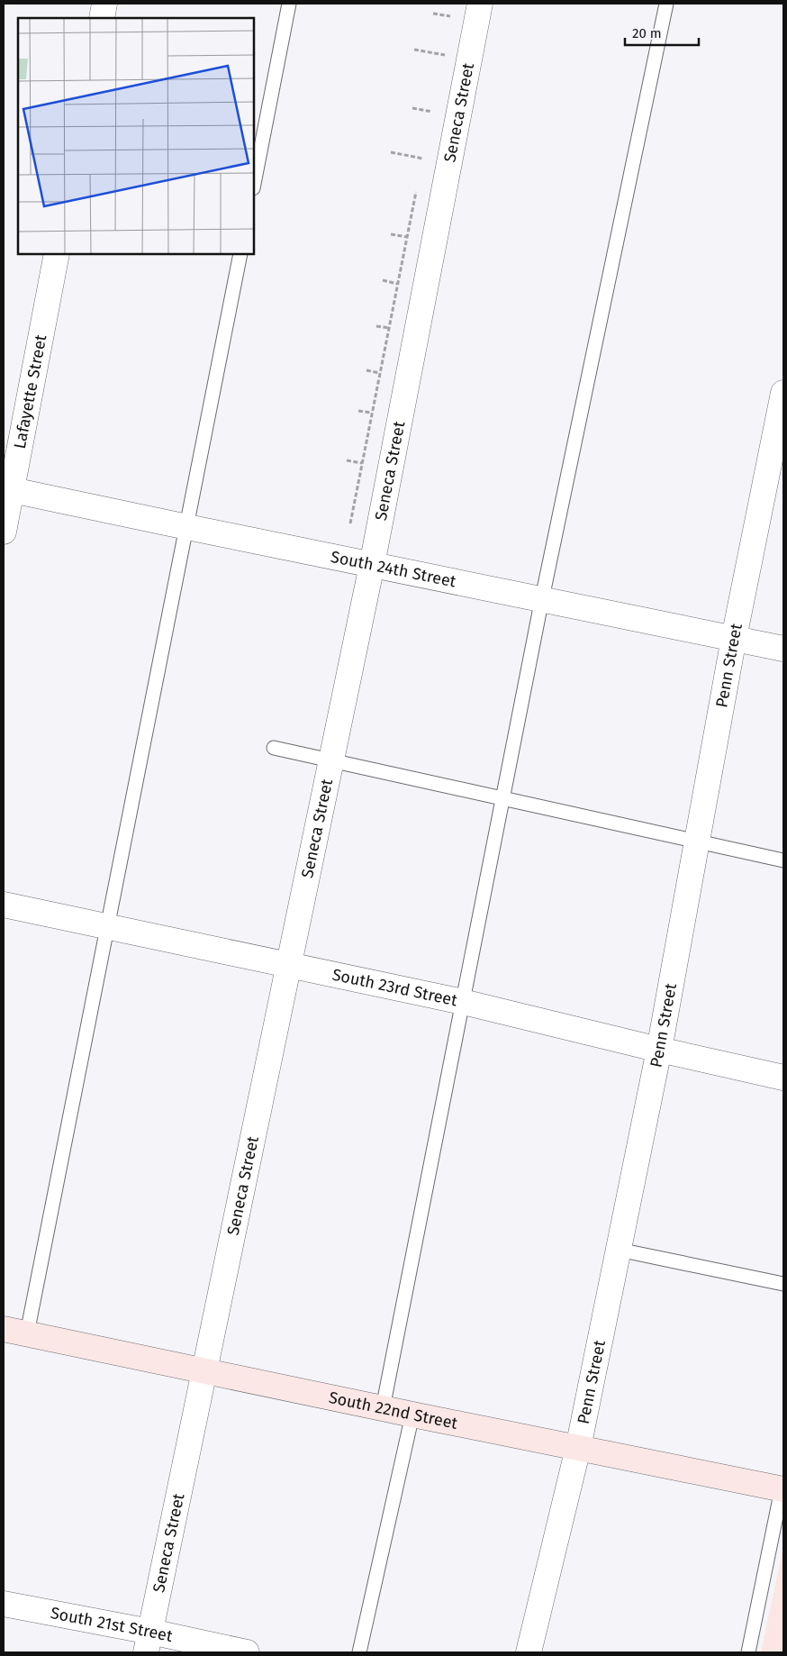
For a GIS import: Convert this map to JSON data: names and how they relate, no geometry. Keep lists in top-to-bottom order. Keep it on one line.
{"streets":{"main road":["South 22nd Street"],"street":["Seneca Street","Lafayette Street","South 24th Street","Penn Street","South 23rd Street","South 21st Street"]},"crossings":[["Seneca Street","South 24th Street"],["Seneca Street","South 23rd Street"],["Seneca Street","South 22nd Street"],["Seneca Street","South 21st Street"],["Lafayette Street","South 24th Street"],["South 24th Street","Penn Street"],["Penn Street","South 23rd Street"],["Penn Street","South 22nd Street"]],"scale_bar":"20 m"}
